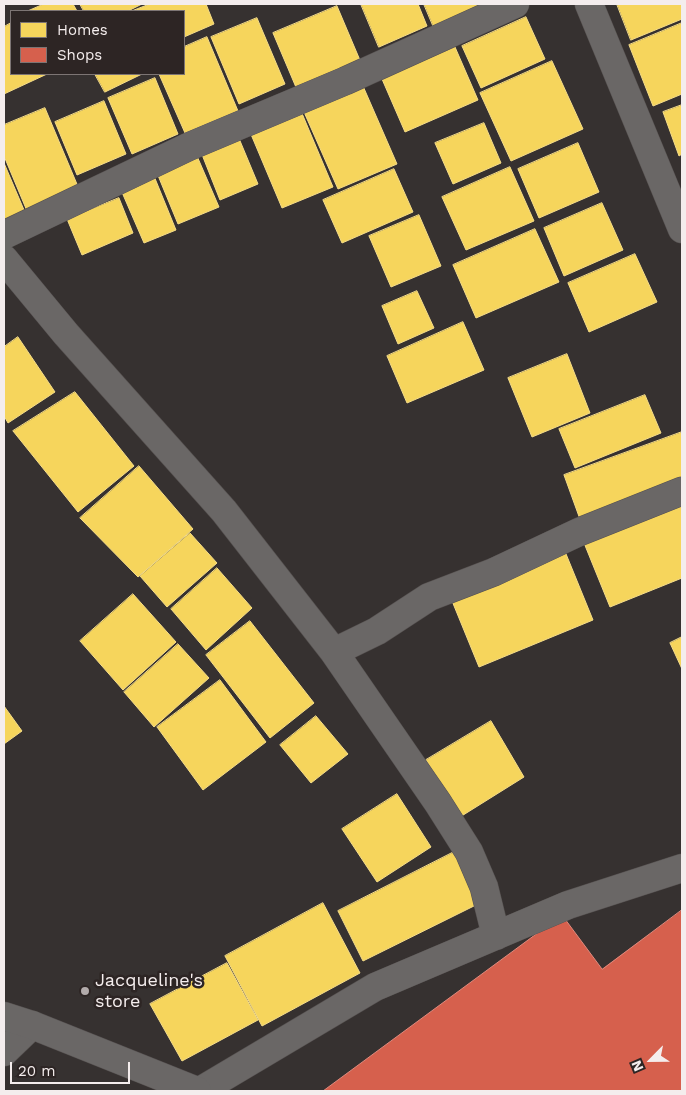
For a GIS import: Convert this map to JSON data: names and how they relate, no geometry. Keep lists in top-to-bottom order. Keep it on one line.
{"places":["Jacqueline's store"],"legend":["Homes","Shops"],"scale_bar":"20 m","north":"bottom left"}
